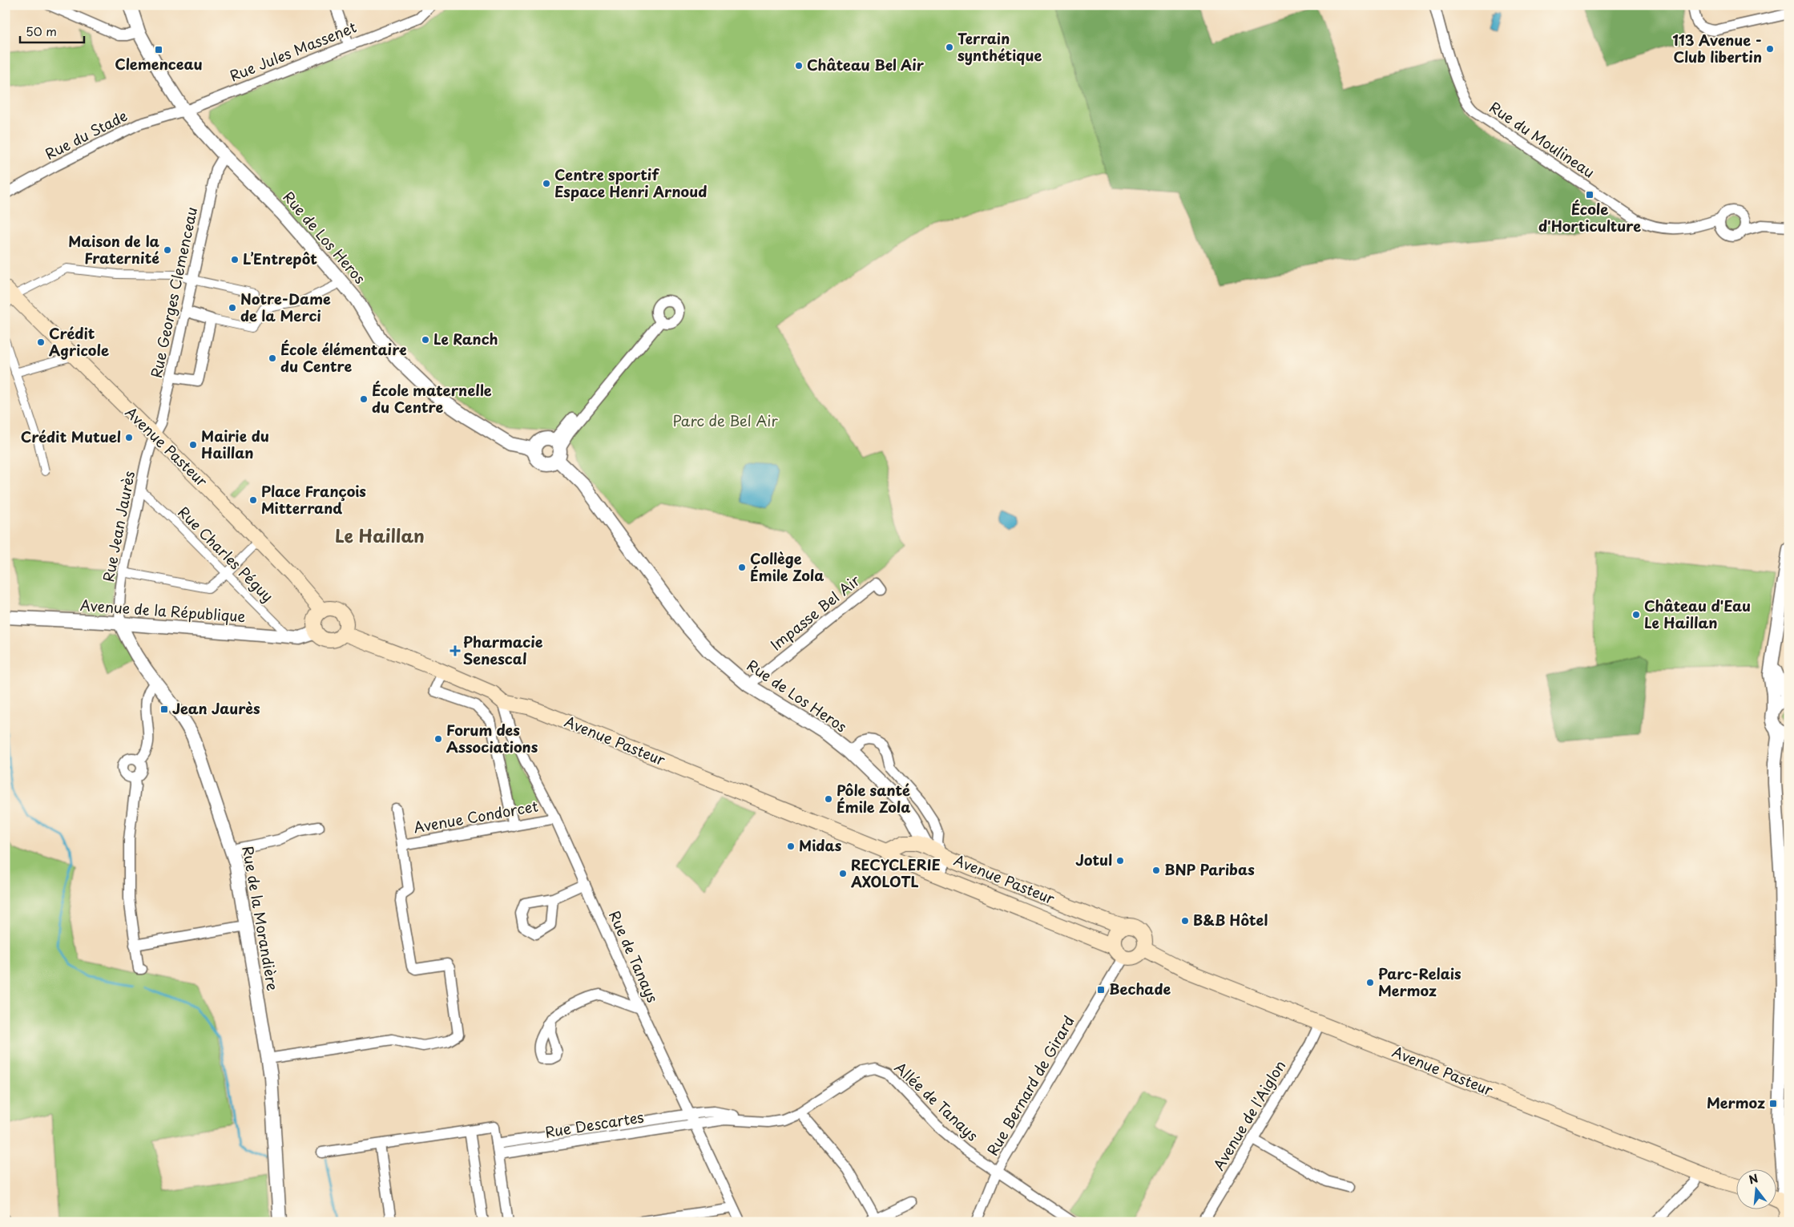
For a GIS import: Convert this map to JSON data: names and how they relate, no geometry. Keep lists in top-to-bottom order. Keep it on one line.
{"streets":{"main road":["Avenue Pasteur"],"street":["Rue Jules Massenet","Rue du Stade","Rue du Moulineau","Rue de Los Heros","Rue Georges Clemenceau","Rue Jean Jaurès","Rue Charles Péguy","Avenue de la République","Impasse Bel Air","Avenue Condorcet","Rue de la Morandière","Rue de Tanays","Rue Bernard de Girard","Allée de Tanays","Avenue de l'Aiglon","Rue Descartes"]},"crossings":[["Rue Jules Massenet","Rue du Stade"],["Rue Jules Massenet","Rue de Los Heros"],["Rue du Stade","Rue de Los Heros"],["Rue de Los Heros","Rue Georges Clemenceau"],["Rue de Los Heros","Avenue Pasteur"],["Rue de Los Heros","Impasse Bel Air"],["Rue Georges Clemenceau","Avenue Pasteur"],["Rue Georges Clemenceau","Rue Jean Jaurès"],["Avenue Pasteur","Rue Jean Jaurès"],["Avenue Pasteur","Avenue de la République"],["Avenue Pasteur","Rue de Tanays"],["Avenue Pasteur","Rue Bernard de Girard"],["Avenue Pasteur","Avenue de l'Aiglon"],["Rue Jean Jaurès","Rue Charles Péguy"],["Rue Jean Jaurès","Avenue de la République"],["Rue Jean Jaurès","Rue de la Morandière"],["Rue Charles Péguy","Avenue de la République"],["Avenue de la République","Rue de la Morandière"],["Avenue Condorcet","Rue de la Morandière"],["Avenue Condorcet","Rue de Tanays"],["Rue de Tanays","Rue Descartes"],["Rue Bernard de Girard","Allée de Tanays"]],"districts":["Le Haillan"],"parks":["Parc de Bel Air"],"places":{"other":["Terrain synthétique","113 Avenue - Club libertin","Château Bel Air","Centre sportif Espace Henri Arnoud","Maison de la Fraternité","L’Entrepôt","Notre-Dame de la Merci","Le Ranch","Crédit Agricole","École élémentaire du Centre","École maternelle du Centre","Crédit Mutuel","Mairie du Haillan","Place François Mitterrand","Collège Émile Zola","Château d'Eau Le Haillan","Forum des Associations","Pôle santé Émile Zola","Midas","Jotul","BNP Paribas","RECYCLERIE AXOLOTL","B&B Hôtel","Parc-Relais Mermoz"],"transit":["Clemenceau","École d'Horticulture","Jean Jaurès","Bechade","Mermoz"],"health":["Pharmacie Senescal"]},"scale_bar":"50 m","north":"top"}
